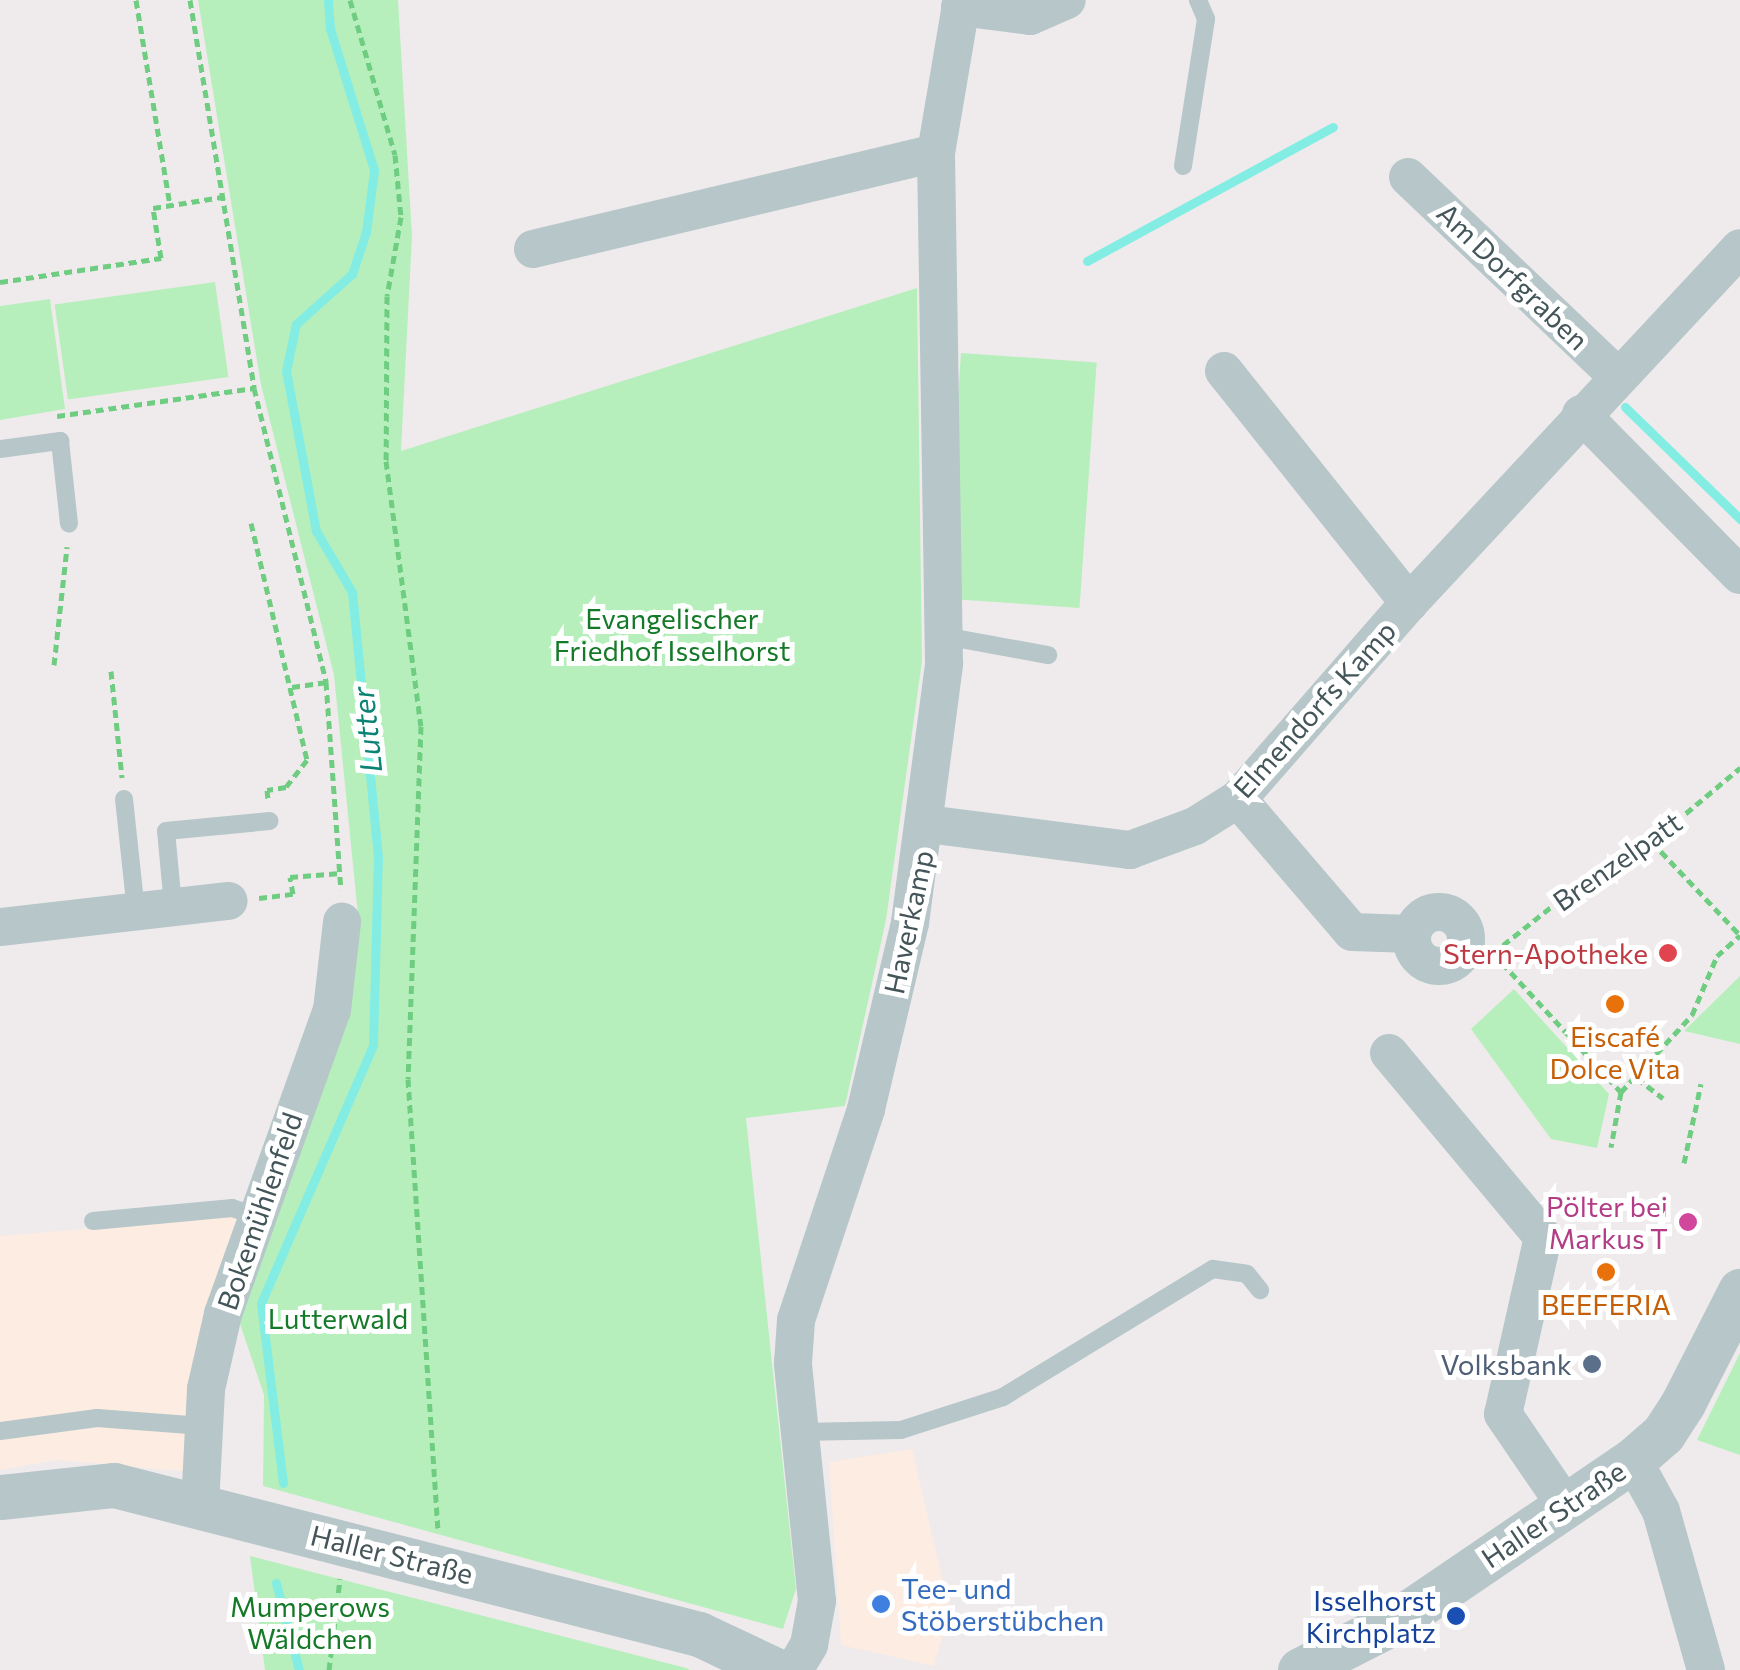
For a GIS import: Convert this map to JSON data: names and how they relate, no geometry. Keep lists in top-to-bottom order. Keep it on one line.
{"streets":{"street":["Am Dorfgraben","Elmendorfs Kamp","Haverkamp","Bokemühlenfeld","Haller Straße"],"path":["Brenzelpatt"]},"crossings":[["Am Dorfgraben","Elmendorfs Kamp"],["Elmendorfs Kamp","Haverkamp"],["Bokemühlenfeld","Haller Straße"]],"water":["Lutter"],"parks":["Evangelischer Friedhof Isselhorst","Lutterwald","Mumperows Wäldchen"],"places":["Stern-Apotheke","Eiscafé Dolce Vita","Pölter bei Markus T","BEEFERIA","Volksbank","Tee- und Stöberstübchen","Isselhorst Kirchplatz"]}
